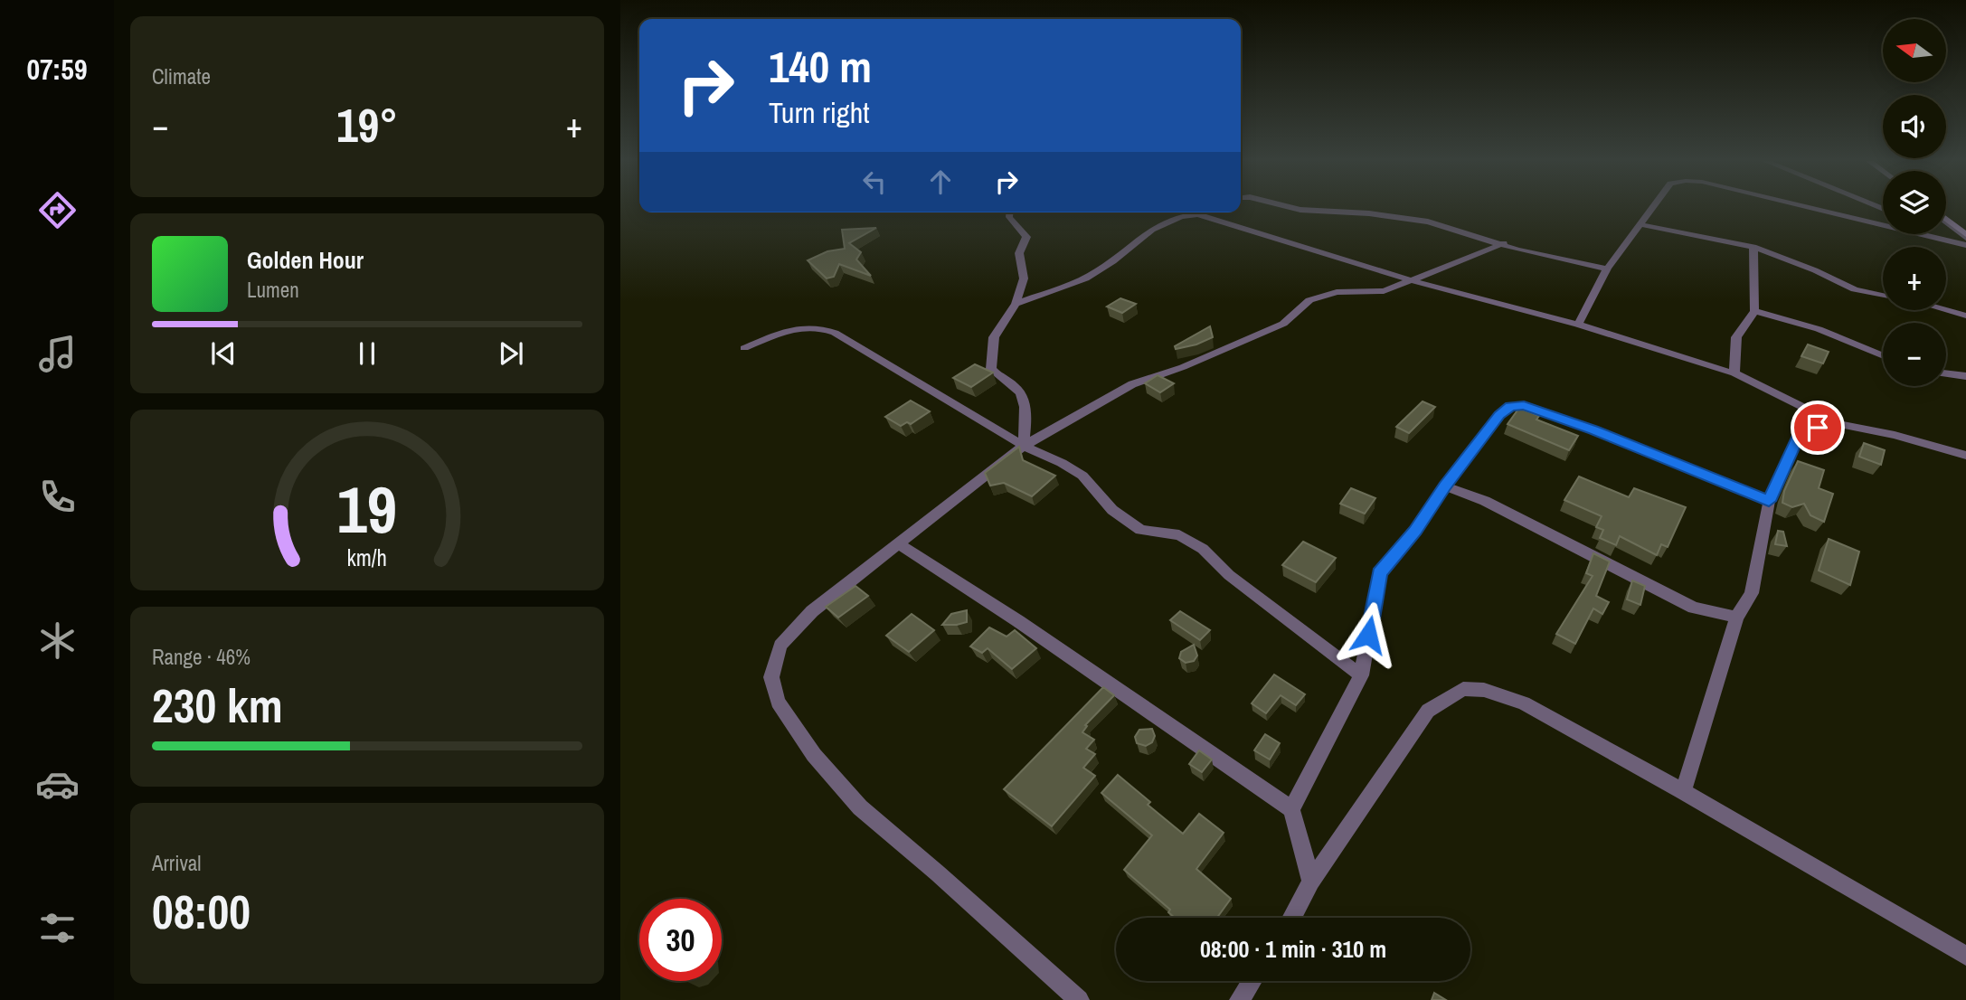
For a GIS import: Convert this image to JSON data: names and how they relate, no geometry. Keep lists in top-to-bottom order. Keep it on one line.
{"north":"left","page":{"tabs":"07:59","tile":["Climate",["Range · 46%","230 km"],["Arrival","08:00"]],"map_buttons":["+","−"],"turn":["140 m","Turn right"],"heat":["−","19°","+"],"song":["Golden Hour","Lumen"],"limit":"30","trip":"08:00 · 1 min · 310 m","gauge":["19","km/h"]}}
